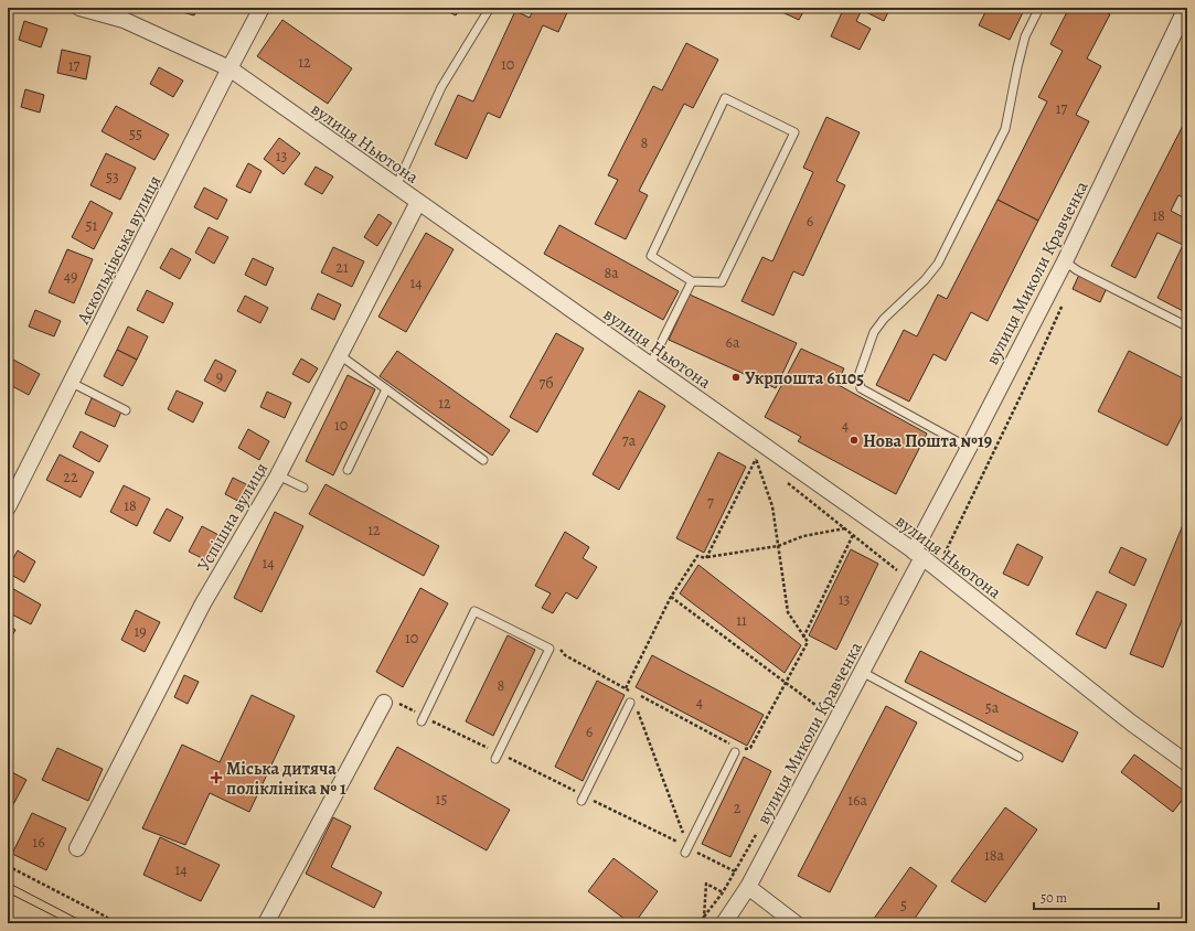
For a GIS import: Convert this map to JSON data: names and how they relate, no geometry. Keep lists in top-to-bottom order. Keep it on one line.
{"streets":{"street":["вулиця Ньютона","Аскольдівська вулиця","вулиця Миколи Кравченка","Успішна вулиця"]},"crossings":[["вулиця Ньютона","Аскольдівська вулиця"],["вулиця Ньютона","вулиця Миколи Кравченка"],["вулиця Ньютона","Успішна вулиця"]],"places":{"other":["Укрпошта 61105","Нова Пошта №19"],"health":["Міська дитяча поліклініка № 1"]},"house_numbers":["12","10","17","17","55","8","13","53","18","6","51","21","8а","49","14","6a","9","7б","12","10","4","7а","22","7","18","12","14","13","11","19","10","8","4","5а","6","15","16а","2","16","18а","14","5"],"scale_bar":"50 m"}
